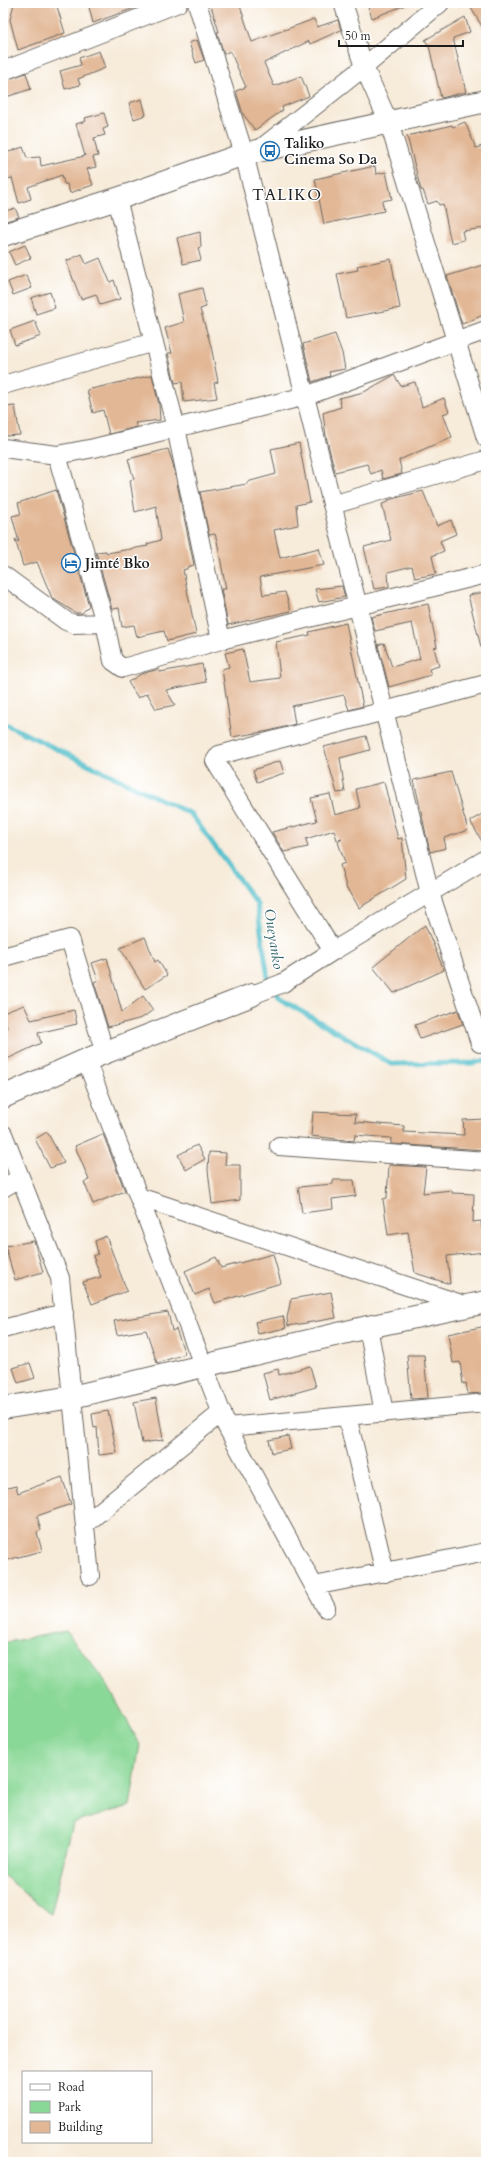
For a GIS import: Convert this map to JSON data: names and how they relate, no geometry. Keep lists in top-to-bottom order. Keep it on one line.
{"districts":["TALIKO"],"water":["Oueyanko"],"places":{"bus stop":["Taliko Cinema So Da"],"hotel":["Jimté Bko"]},"legend":["Road","Park","Building"],"scale_bar":"50 m"}
